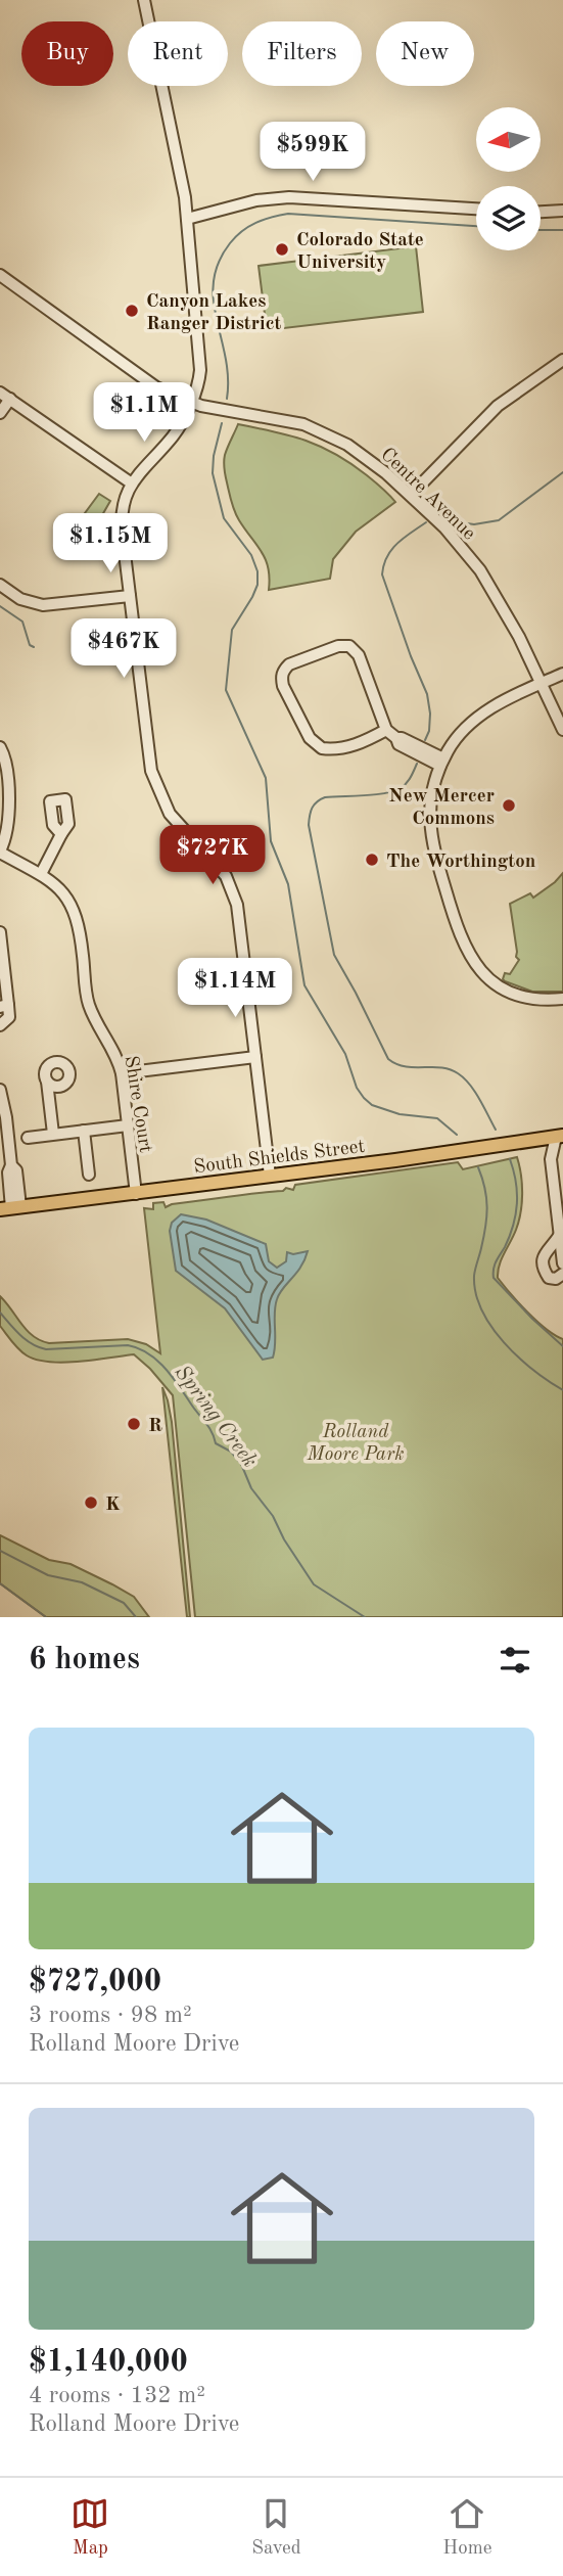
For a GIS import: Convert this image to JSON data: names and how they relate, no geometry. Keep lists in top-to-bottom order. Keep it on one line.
{"streets":{"main road":["South Shields Street"],"street":["Centre Avenue","Shire Court"]},"crossings":[["Shire Court","South Shields Street"]],"water":["Spring Creek"],"parks":["Rolland Moore Park"],"places":["Colorado State University","Canyon Lakes Ranger District","New Mercer Commons","The Worthington","R","K"],"north":"left","page":{"chip":["Buy","Rent","Filters","New"],"price":["$599K","$1.1M","$1.15M","$467K","$727K","$1.14M"],"heading":"6 homes","list":[{"name":"$727,000","note":"3 rooms · 98 m² · Rolland Moore Drive"},{"name":"$1,140,000","note":"4 rooms · 132 m² · Rolland Moore Drive"}],"tabs":["Map","Saved","Home"]}}
